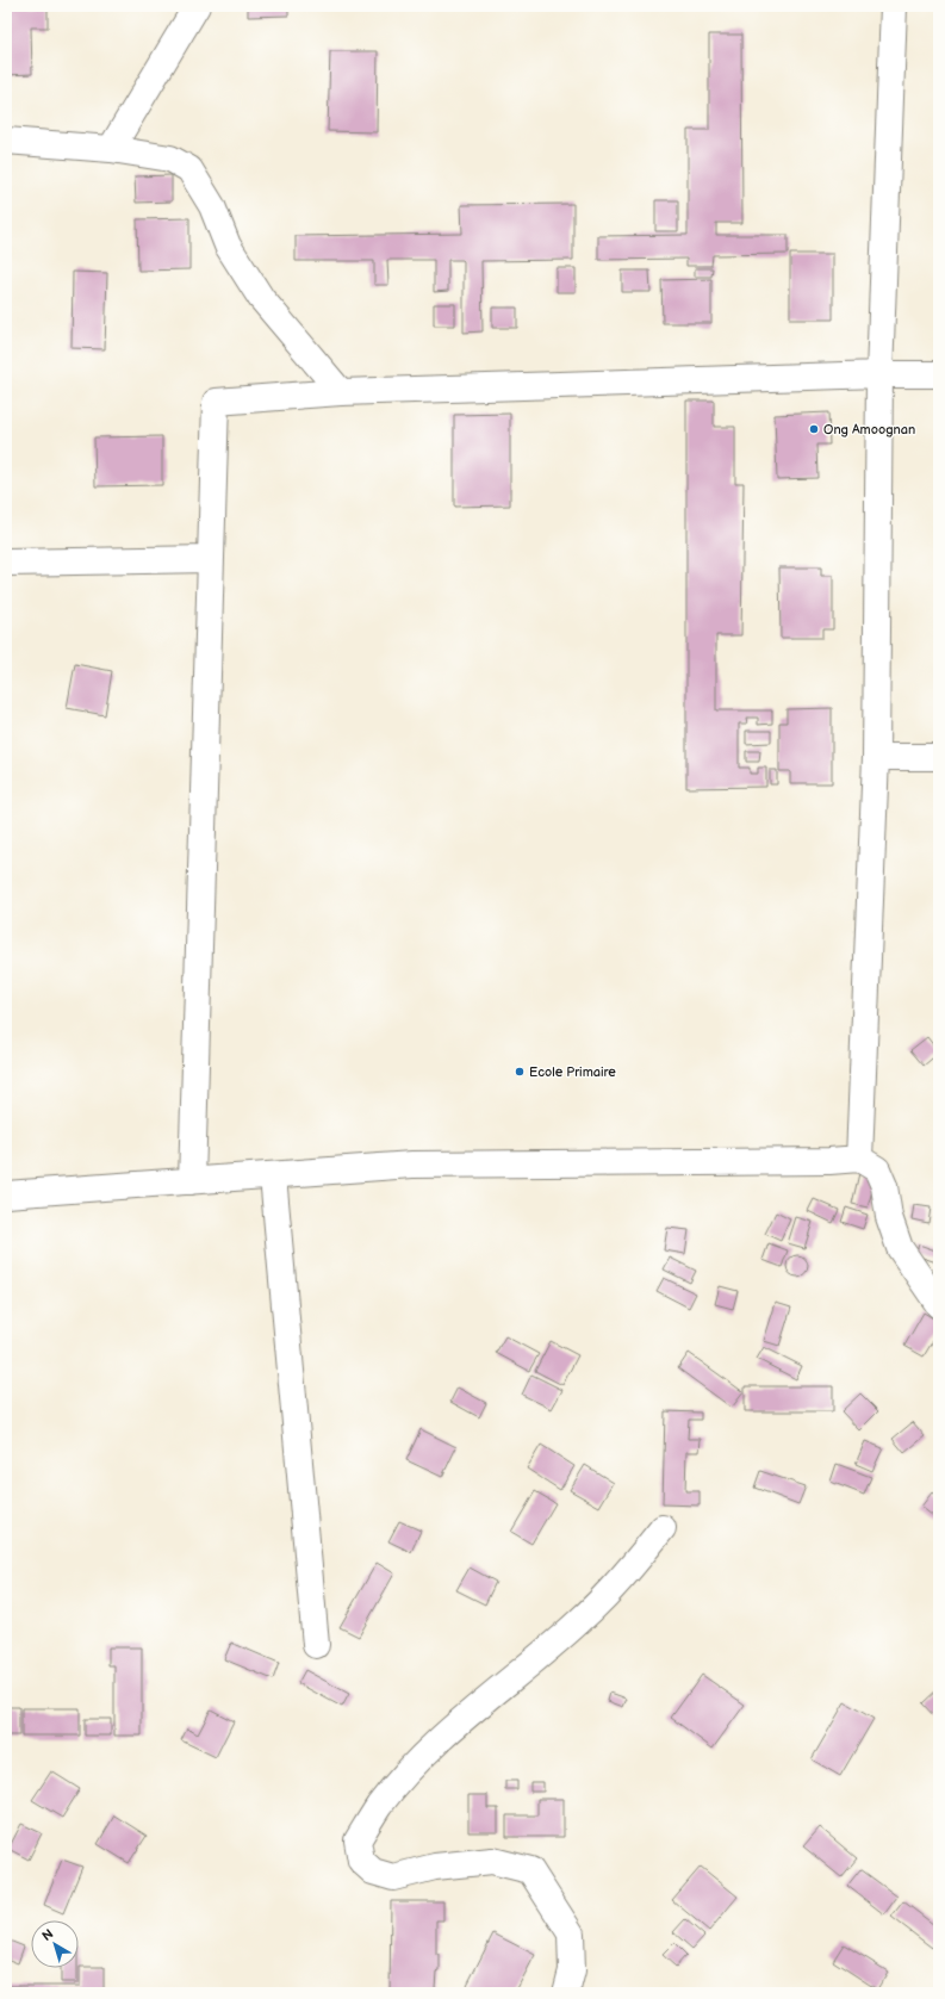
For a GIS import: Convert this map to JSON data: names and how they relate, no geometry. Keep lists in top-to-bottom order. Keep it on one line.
{"places":["Ong Amoognan","Ecole Primaire"],"north":"top left"}
